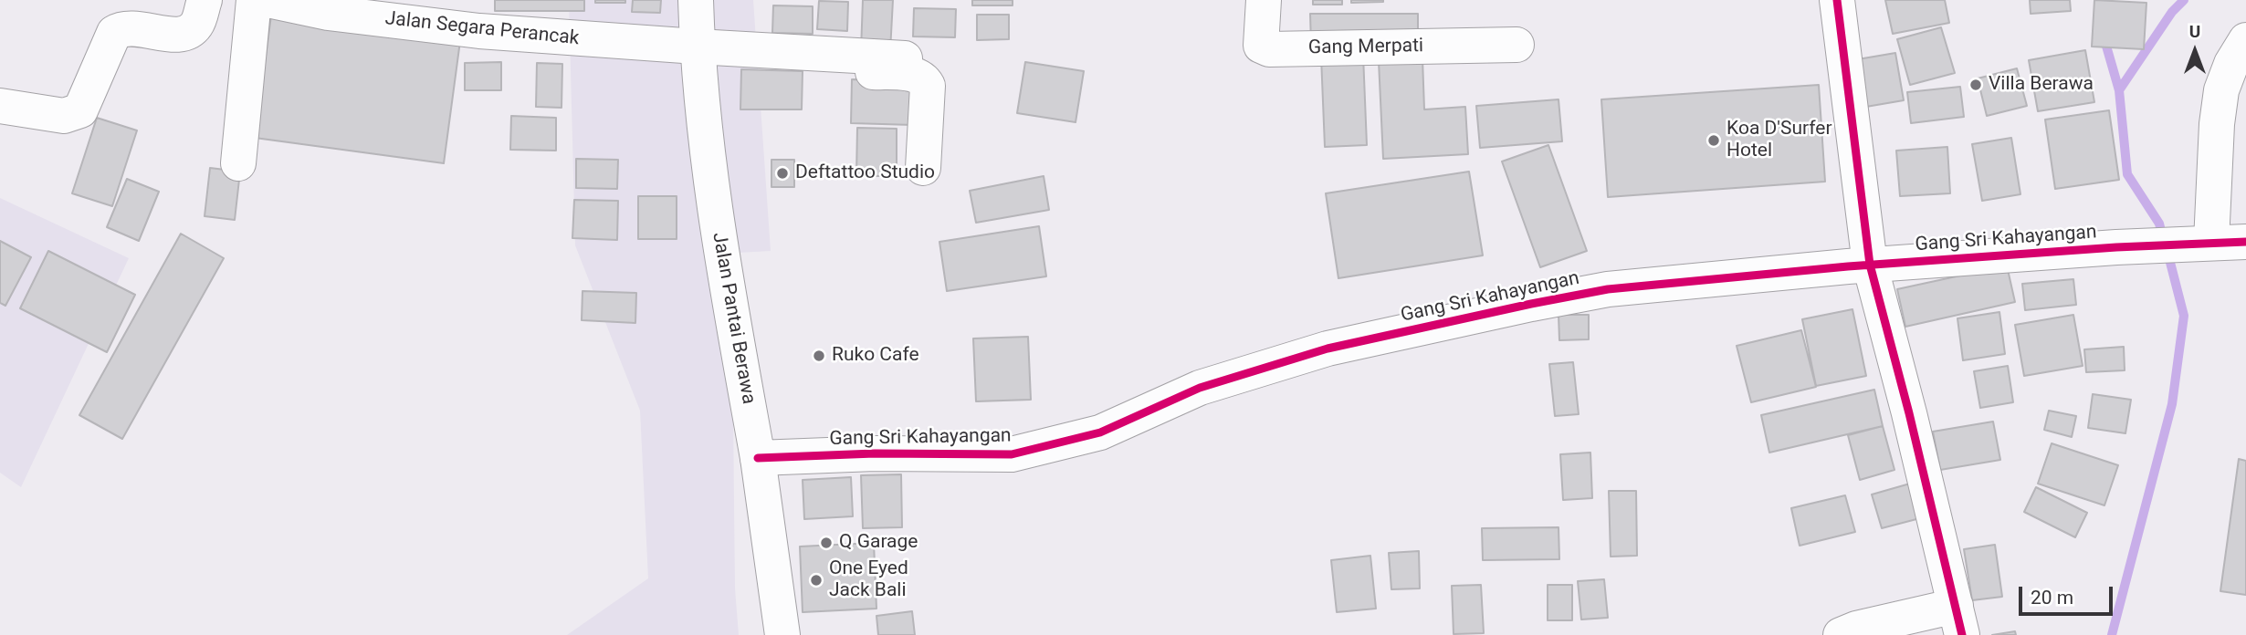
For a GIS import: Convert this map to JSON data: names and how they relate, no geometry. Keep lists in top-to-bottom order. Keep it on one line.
{"streets":{"street":["Jalan Segara Perancak","Gang Merpati","Gang Sri Kahayangan","Jalan Pantai Berawa"]},"crossings":[["Jalan Segara Perancak","Jalan Pantai Berawa"],["Gang Sri Kahayangan","Jalan Pantai Berawa"]],"places":["Villa Berawa","Koa D'Surfer Hotel","Deftattoo Studio","Ruko Cafe","Q Garage","One Eyed Jack Bali"],"scale_bar":"20 m","north":"top"}
